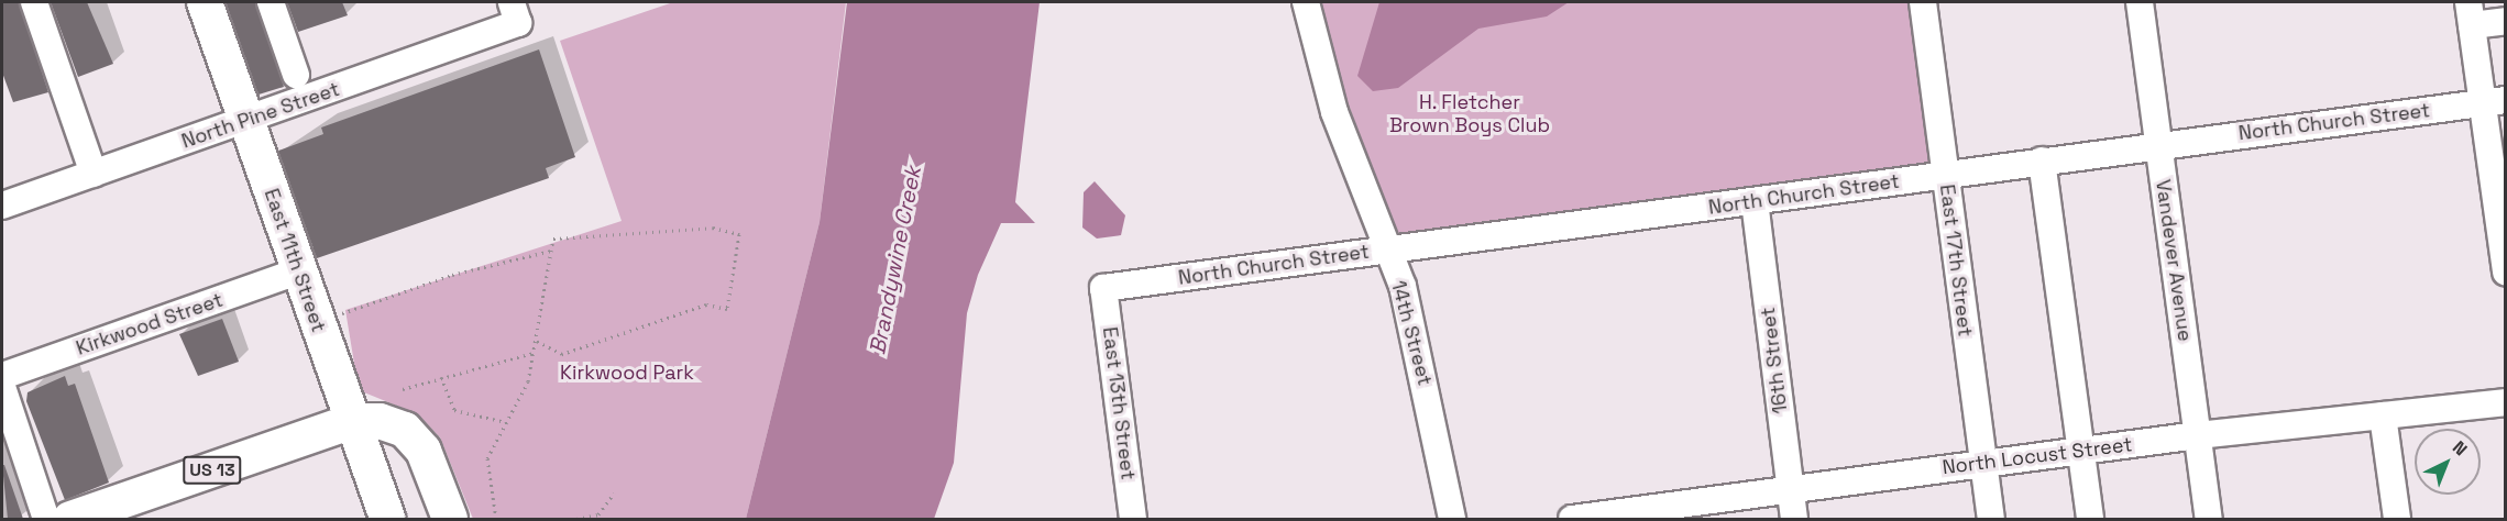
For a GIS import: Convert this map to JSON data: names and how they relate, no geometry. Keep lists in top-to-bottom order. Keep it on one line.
{"streets":{"main road":["East 11th Street","US 13"],"street":["North Pine Street","North Church Street","East 17th Street","Vandever Avenue","Kirkwood Street","14th Street","16th Street","East 13th Street","North Locust Street"]},"crossings":[["North Pine Street","East 11th Street"],["North Church Street","East 17th Street"],["North Church Street","Vandever Avenue"],["North Church Street","14th Street"],["North Church Street","16th Street"],["North Church Street","East 13th Street"],["East 11th Street","Kirkwood Street"],["East 11th Street","US 13"],["East 17th Street","North Locust Street"],["Vandever Avenue","North Locust Street"],["16th Street","North Locust Street"]],"water":["Brandywine Creek"],"parks":["H. Fletcher Brown Boys Club","Kirkwood Park"],"north":"top right"}
